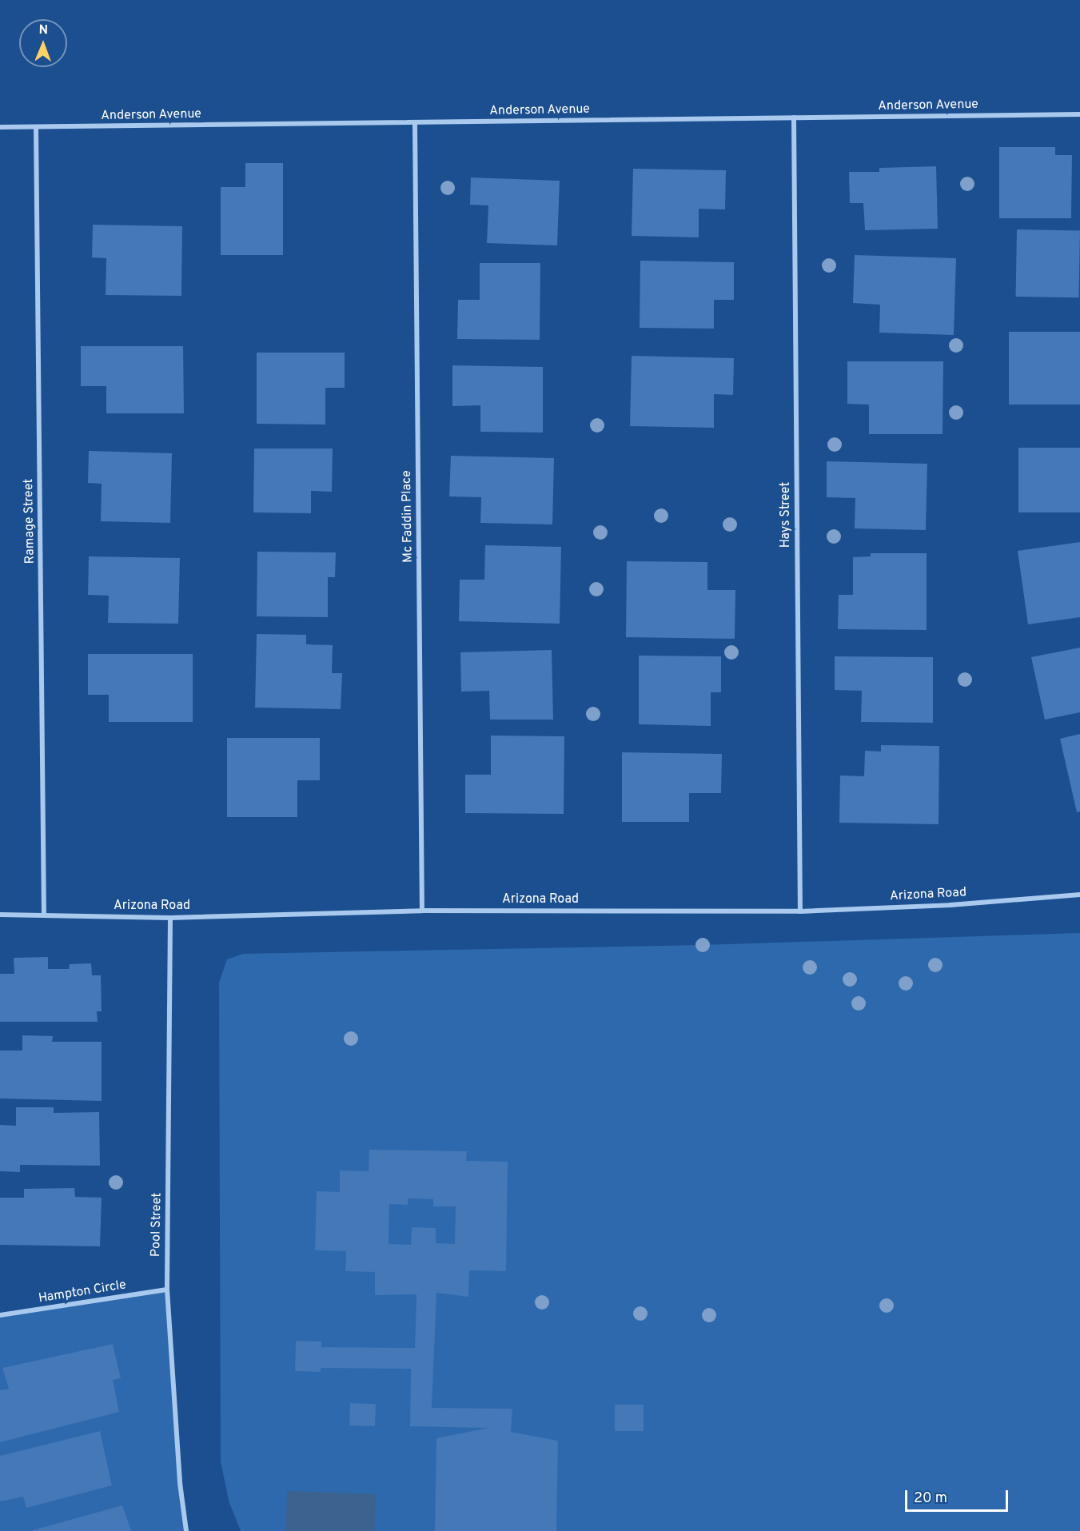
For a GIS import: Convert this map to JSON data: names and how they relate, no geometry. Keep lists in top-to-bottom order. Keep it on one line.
{"streets":{"street":["Anderson Avenue","Hays Street","Mc Faddin Place","Ramage Street","Arizona Road","Pool Street","Hampton Circle"]},"crossings":[["Anderson Avenue","Hays Street"],["Anderson Avenue","Mc Faddin Place"],["Anderson Avenue","Ramage Street"],["Hays Street","Arizona Road"],["Mc Faddin Place","Arizona Road"],["Ramage Street","Arizona Road"],["Arizona Road","Pool Street"],["Pool Street","Hampton Circle"]],"scale_bar":"20 m","north":"top"}
